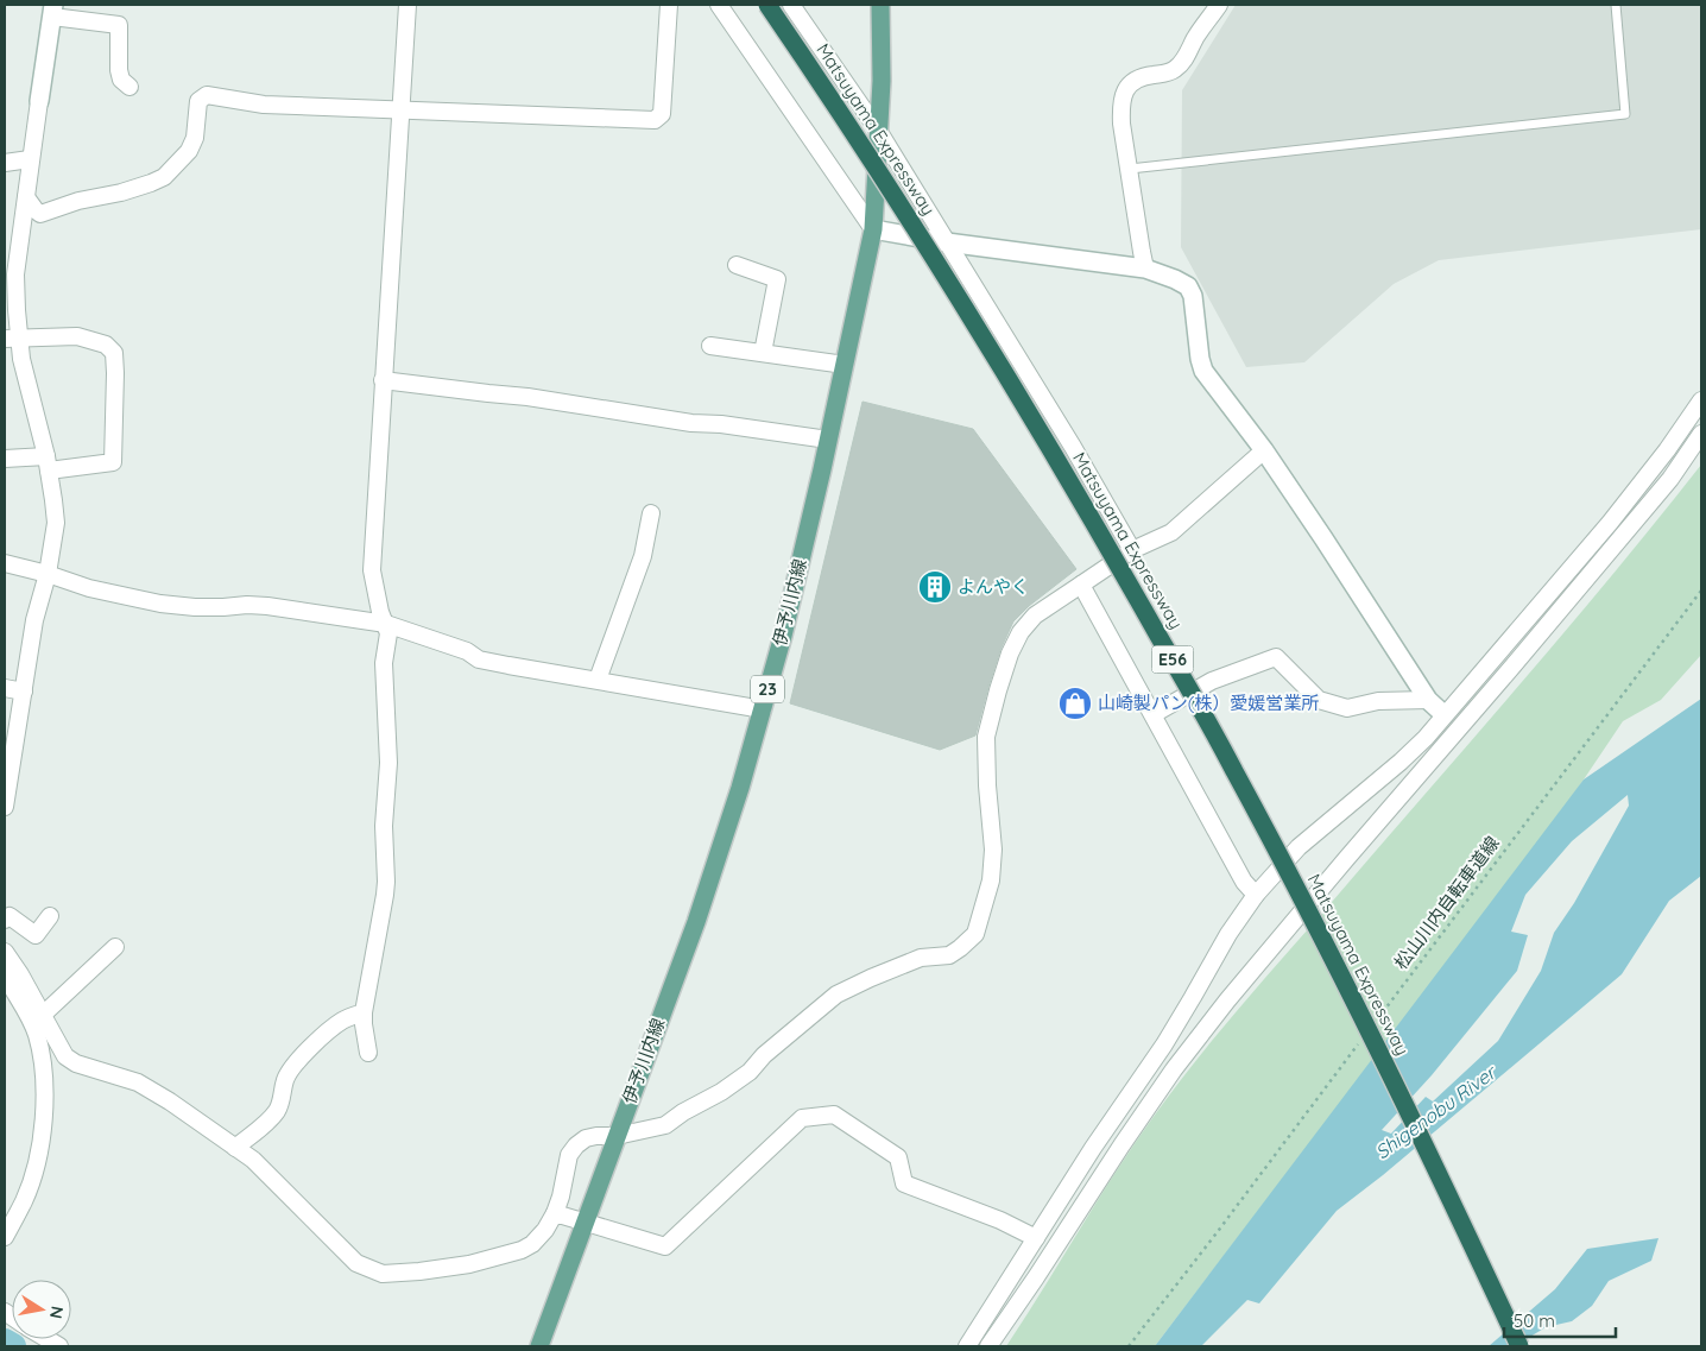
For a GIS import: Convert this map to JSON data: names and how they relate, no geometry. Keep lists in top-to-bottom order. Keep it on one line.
{"streets":{"highway":["Matsuyama Expressway","E56"],"main road":["伊予川内線","23"],"path":["松山川内自転車道線"]},"water":["Shigenobu River"],"places":{"building":["よんやく"],"shop":["山崎製パン(株）愛媛営業所"]},"scale_bar":"50 m","north":"right"}
